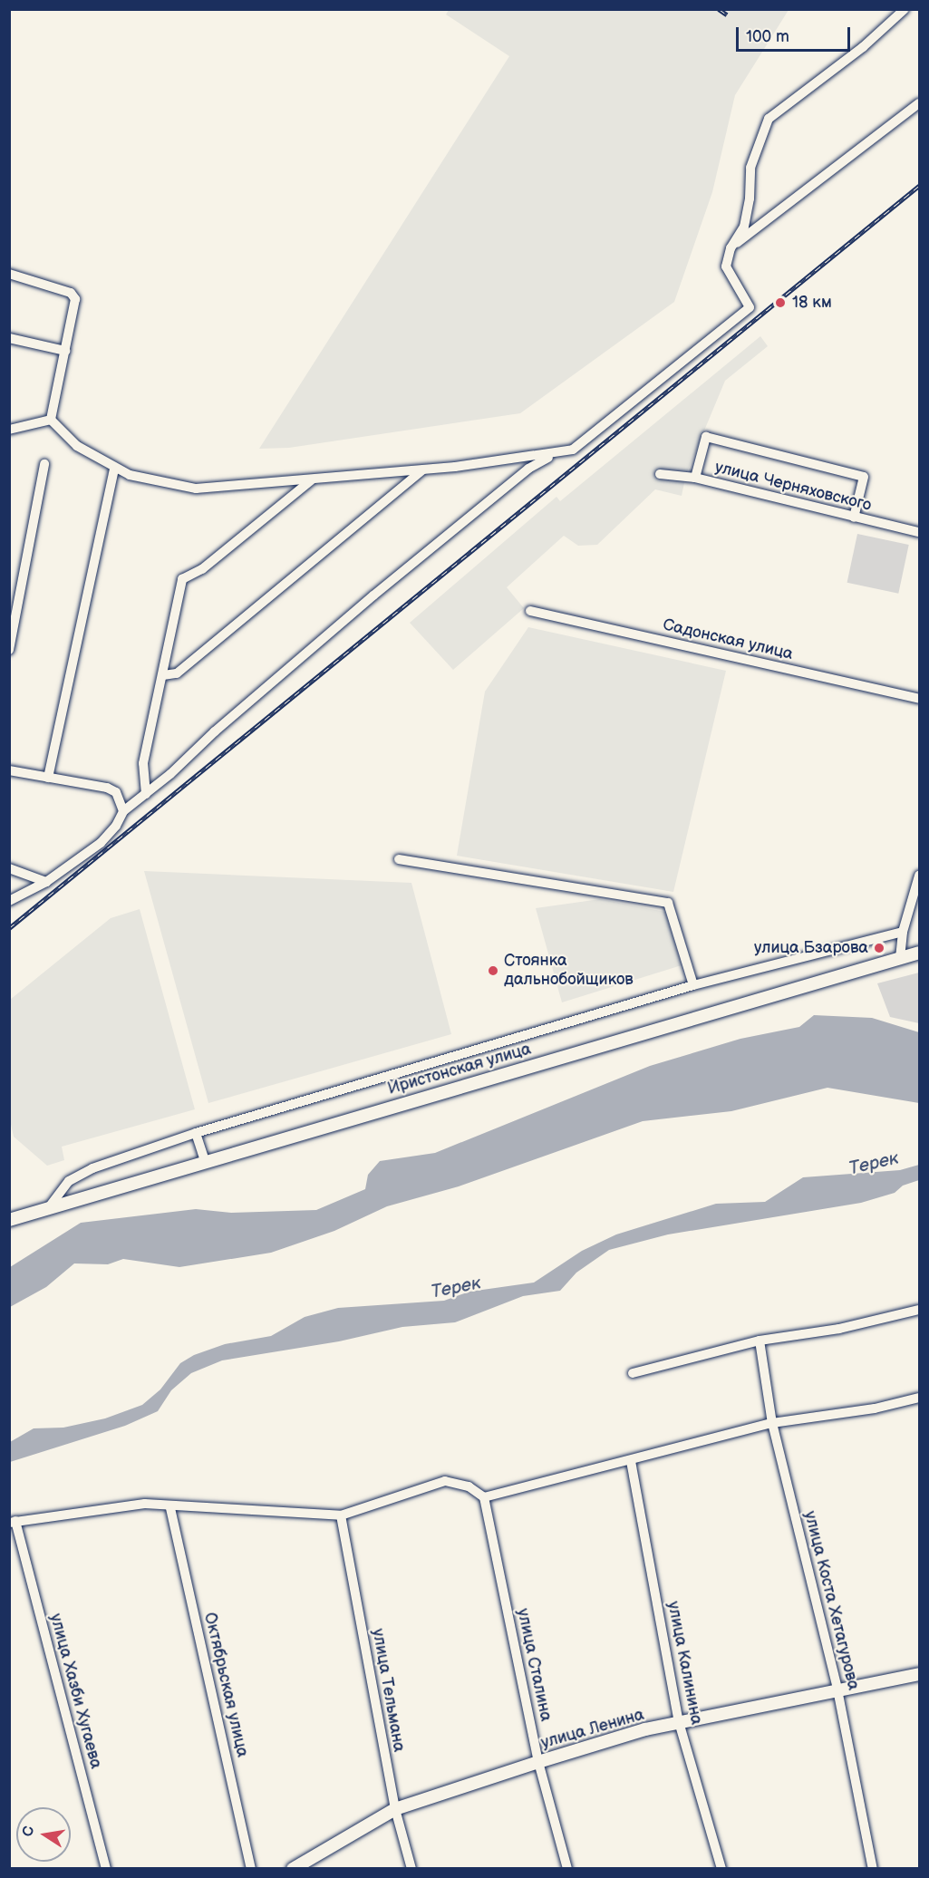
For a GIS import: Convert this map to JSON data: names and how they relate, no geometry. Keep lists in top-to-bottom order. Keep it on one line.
{"streets":{"main road":["Иристонская улица","улица Ленина"],"street":["улица Черняховского","Садонская улица","улица Коста Хетагурова","улица Калинина","улица Сталина","Октябрьская улица","улица Тельмана","улица Хазби Хугаева"]},"crossings":[["улица Коста Хетагурова","улица Ленина"],["улица Калинина","улица Ленина"],["улица Сталина","улица Ленина"],["улица Тельмана","улица Ленина"]],"water":["Терек"],"places":["18 км","улица Бзарова","Стоянка дальнобойщиков"],"scale_bar":"100 m","north":"left"}
